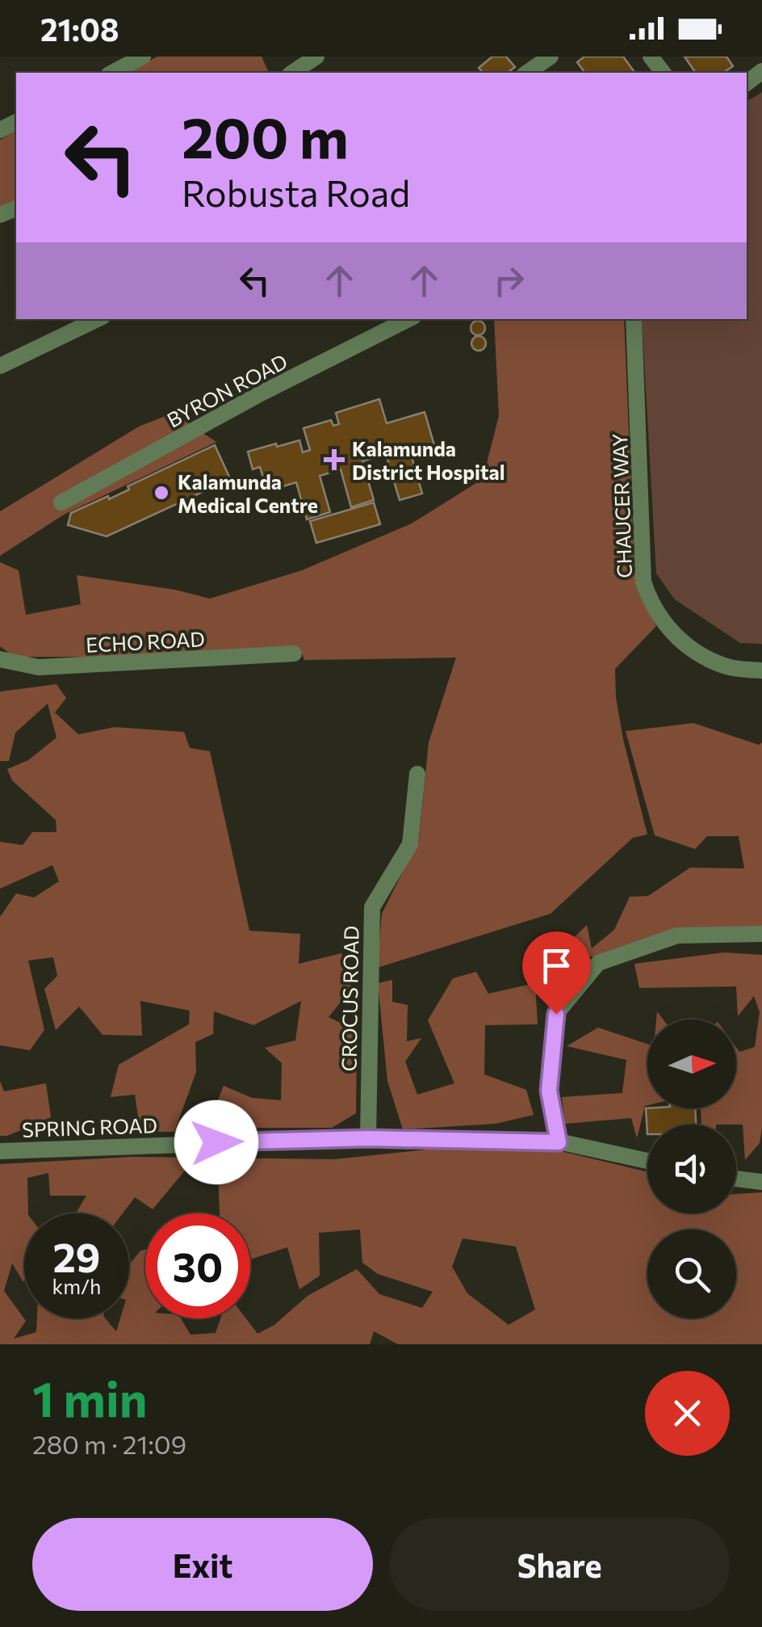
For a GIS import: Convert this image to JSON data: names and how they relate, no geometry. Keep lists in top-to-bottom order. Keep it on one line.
{"streets":{"street":["BYRON ROAD","CHAUCER WAY","ECHO ROAD","CROCUS ROAD","SPRING ROAD"]},"crossings":[["CROCUS ROAD","SPRING ROAD"]],"places":{"health":["Kalamunda District Hospital"],"other":["Kalamunda Medical Centre"]},"north":"right","page":{"status":"21:08","turn":["200 m","Robusta Road"],"speed":"29 km/h","limit":"30","heading":["1 min","280 m · 21:09"],"buttons":["Exit","Share"]}}
